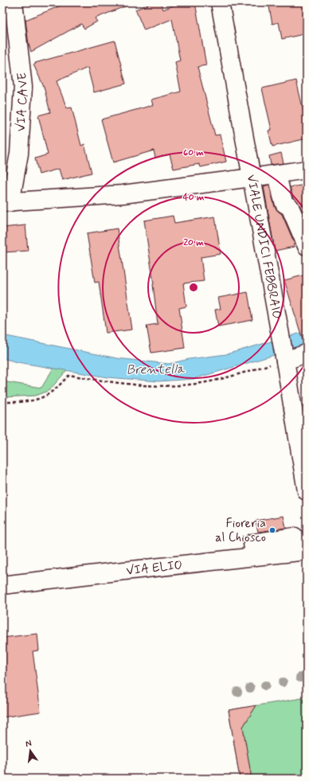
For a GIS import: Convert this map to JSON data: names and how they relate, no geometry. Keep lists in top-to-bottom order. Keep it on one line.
{"streets":{"street":["VIA CAVE","VIALE UNDICI FEBBRAIO","VIA ELIO"]},"water":["Brentella"],"places":["Fioreria al Chiosco"],"north":"top","rings":["60 m","40 m","20 m"]}
